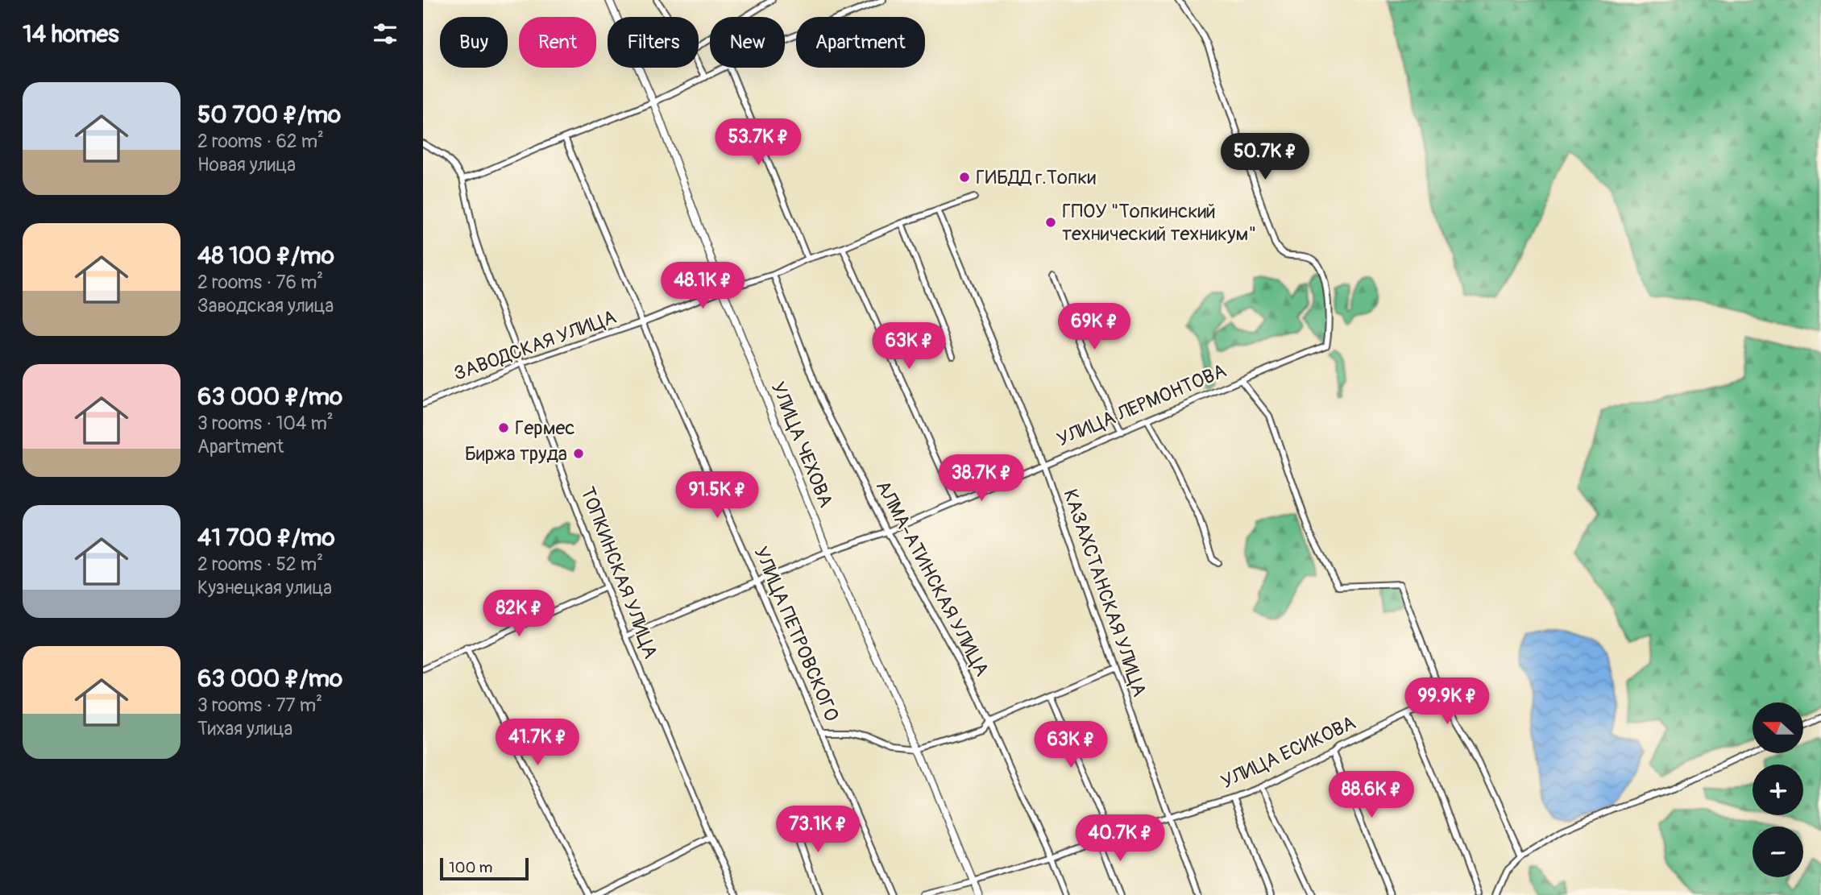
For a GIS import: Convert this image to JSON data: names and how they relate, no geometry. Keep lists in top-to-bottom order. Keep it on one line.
{"streets":{"street":["ЗАВОДСКАЯ УЛИЦА","УЛИЦА ЛЕРМОНТОВА","УЛИЦА ЧЕХОВА","ТОПКИНСКАЯ УЛИЦА","АЛМА-АТИНСКАЯ УЛИЦА","КАЗАХСТАНСКАЯ УЛИЦА","УЛИЦА ПЕТРОВСКОГО","УЛИЦА ЕСИКОВА"]},"crossings":[["ЗАВОДСКАЯ УЛИЦА","УЛИЦА ЧЕХОВА"],["ЗАВОДСКАЯ УЛИЦА","ТОПКИНСКАЯ УЛИЦА"],["ЗАВОДСКАЯ УЛИЦА","АЛМА-АТИНСКАЯ УЛИЦА"],["ЗАВОДСКАЯ УЛИЦА","КАЗАХСТАНСКАЯ УЛИЦА"],["ЗАВОДСКАЯ УЛИЦА","УЛИЦА ПЕТРОВСКОГО"],["УЛИЦА ЛЕРМОНТОВА","УЛИЦА ЧЕХОВА"],["УЛИЦА ЛЕРМОНТОВА","ТОПКИНСКАЯ УЛИЦА"],["УЛИЦА ЛЕРМОНТОВА","АЛМА-АТИНСКАЯ УЛИЦА"],["УЛИЦА ЛЕРМОНТОВА","КАЗАХСТАНСКАЯ УЛИЦА"],["УЛИЦА ЛЕРМОНТОВА","УЛИЦА ПЕТРОВСКОГО"],["УЛИЦА ЧЕХОВА","УЛИЦА ЕСИКОВА"],["АЛМА-АТИНСКАЯ УЛИЦА","УЛИЦА ЕСИКОВА"],["КАЗАХСТАНСКАЯ УЛИЦА","УЛИЦА ЕСИКОВА"]],"places":["ГИБДД г.Топки","ГПОУ \"Топкинский технический техникум\"","Гермес","Биржа труда"],"scale_bar":"100 m","north":"left","page":{"heading":"14 homes","chip":["Buy","Rent","Filters","New","Apartment"],"list":[{"name":"50 700 ₽/mo","note":"2 rooms · 62 m² · Новая улица"},{"name":"48 100 ₽/mo","note":"2 rooms · 76 m² · Заводская улица"},{"name":"63 000 ₽/mo","note":"3 rooms · 104 m² · Apartment"},{"name":"41 700 ₽/mo","note":"2 rooms · 52 m² · Кузнецкая улица"},{"name":"63 000 ₽/mo","note":"3 rooms · 77 m² · Тихая улица"}],"price":["53.7K ₽","50.7K ₽","48.1K ₽","69K ₽","63K ₽","38.7K ₽","91.5K ₽","82K ₽","99.9K ₽","41.7K ₽","63K ₽","88.6K ₽","73.1K ₽","40.7K ₽"],"map_buttons":["+","−"],"scale":"100 m"}}
